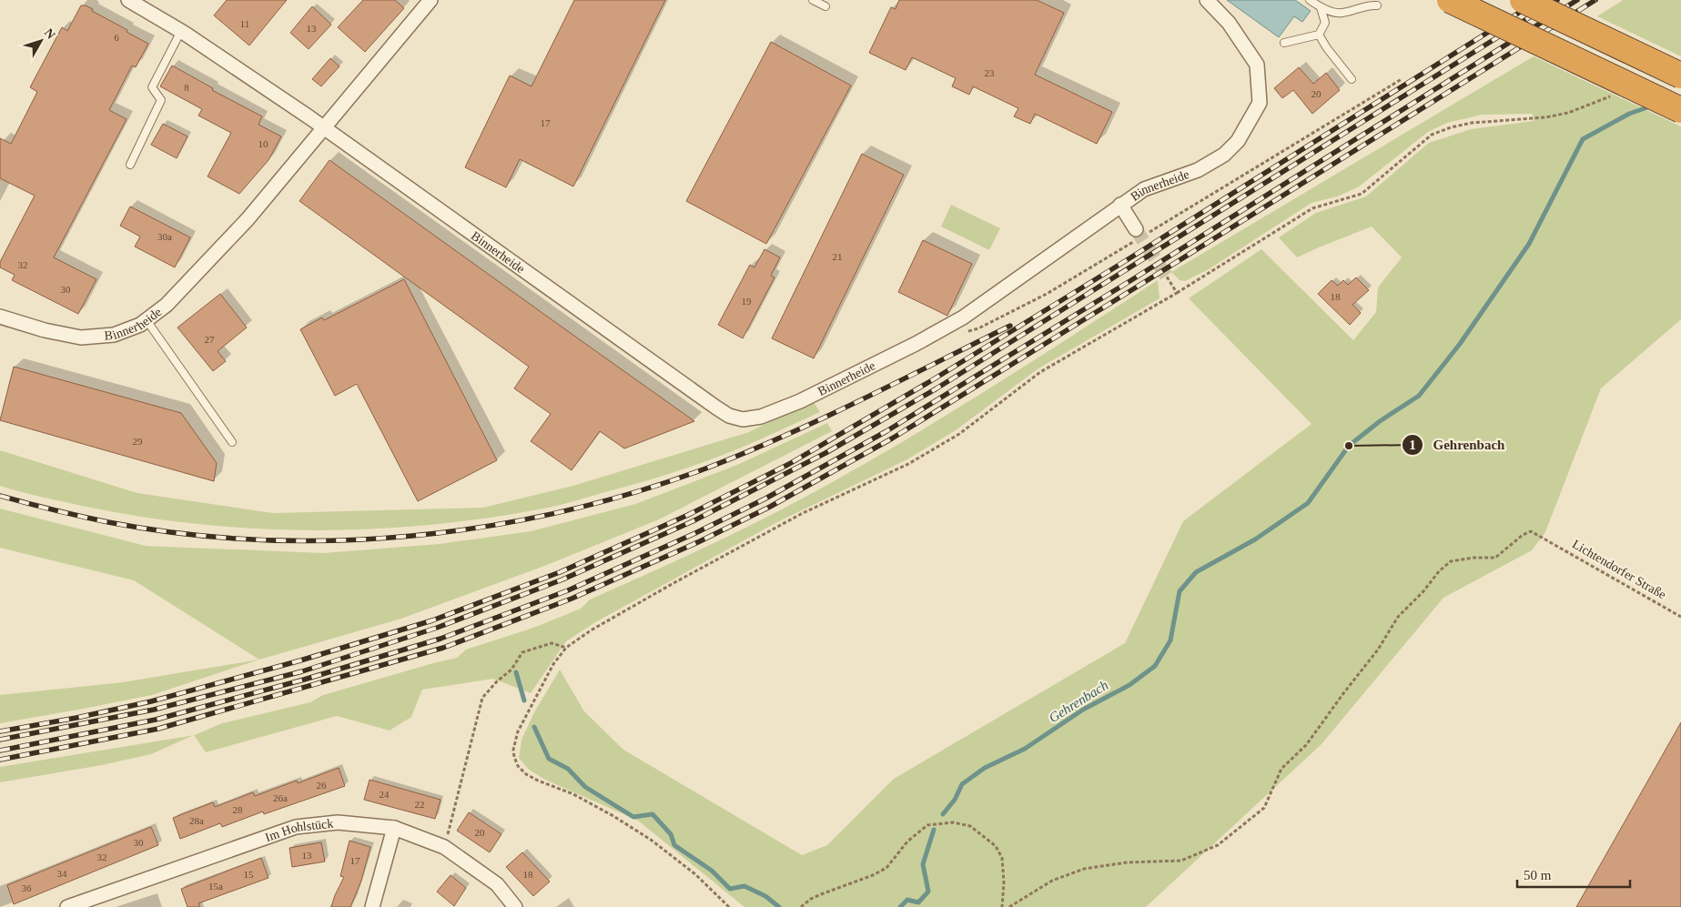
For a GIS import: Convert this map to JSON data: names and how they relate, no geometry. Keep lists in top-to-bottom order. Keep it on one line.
{"streets":{"street":["Binnerheide","Im Hohlstück"],"path":["Lichtendorfer Straße"]},"water":["Gehrenbach"],"places":["Gehrenbach"],"house_numbers":["11","13","6","23","8","20","17","10","30a","21","32","30","18","19","27","29","26","24","26a","22","28","28a","20","30","13","32","17","34","15","18","15a","36"],"scale_bar":"50 m","north":"top right"}
